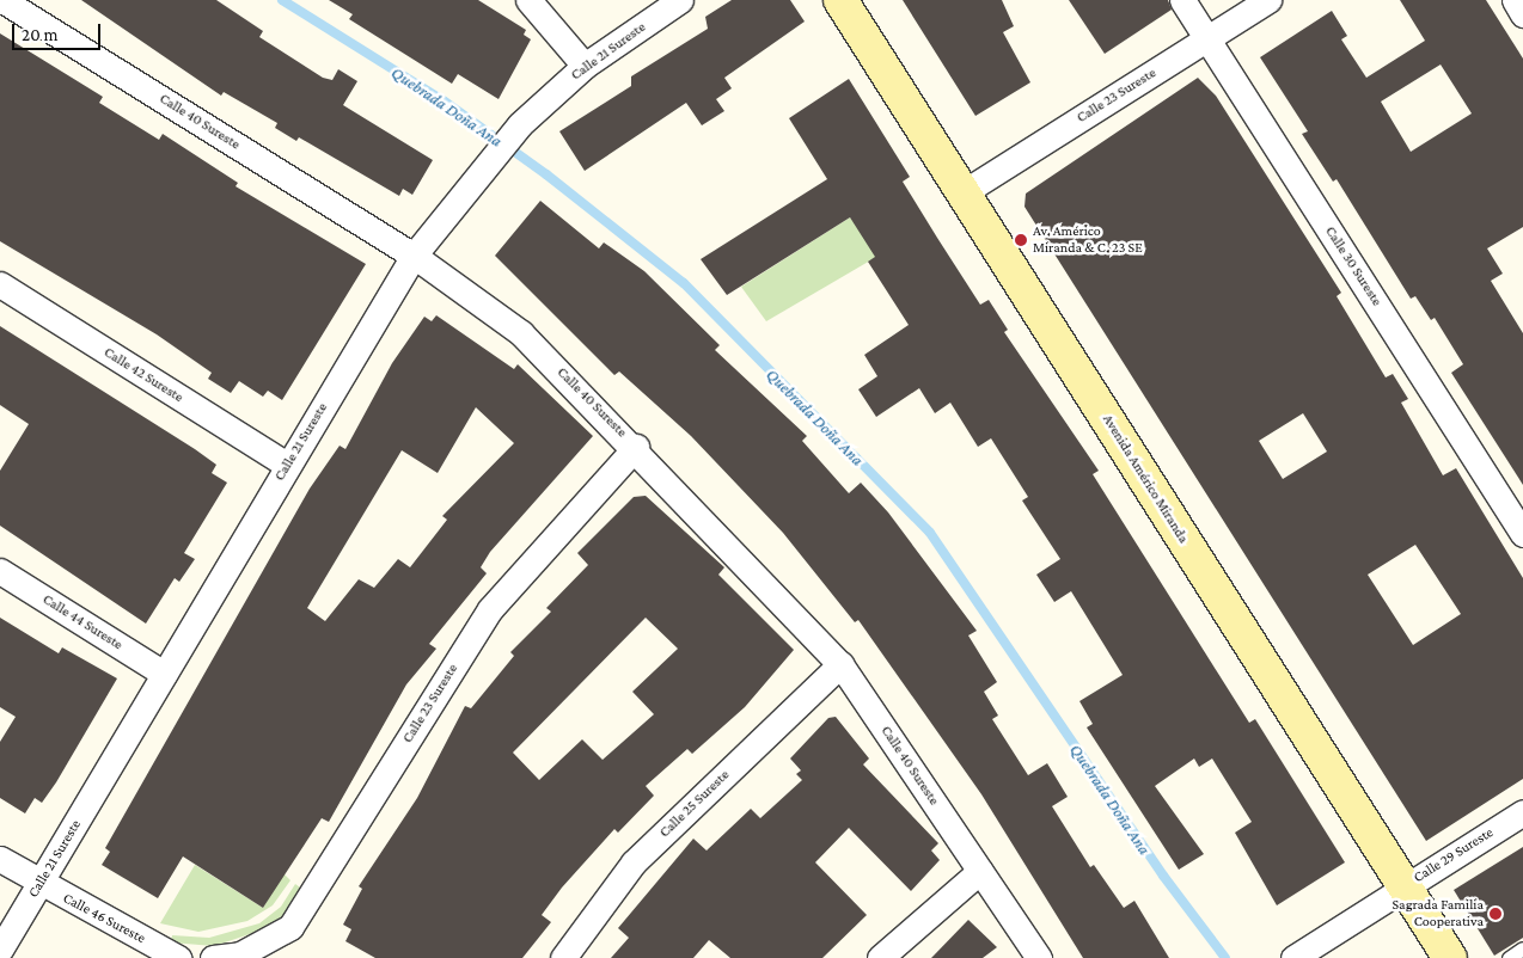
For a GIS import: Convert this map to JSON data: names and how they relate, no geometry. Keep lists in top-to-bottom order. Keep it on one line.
{"streets":{"street":["Calle 21 Sureste","Calle 23 Sureste","Calle 40 Sureste","Calle 30 Sureste","Calle 42 Sureste","Avenida Américo Miranda","Calle 44 Sureste","Calle 25 Sureste","Calle 29 Sureste","Calle 46 Sureste"]},"crossings":[["Calle 21 Sureste","Calle 40 Sureste"],["Calle 21 Sureste","Calle 42 Sureste"],["Calle 21 Sureste","Calle 44 Sureste"],["Calle 21 Sureste","Calle 46 Sureste"],["Calle 23 Sureste","Calle 40 Sureste"],["Calle 23 Sureste","Calle 30 Sureste"],["Calle 23 Sureste","Avenida Américo Miranda"],["Calle 40 Sureste","Calle 25 Sureste"],["Avenida Américo Miranda","Calle 29 Sureste"]],"water":["Quebrada Doña Ana"],"places":["Av. Américo Miranda & C. 23 SE","Sagrada Familia Cooperativa"],"scale_bar":"20 m"}
